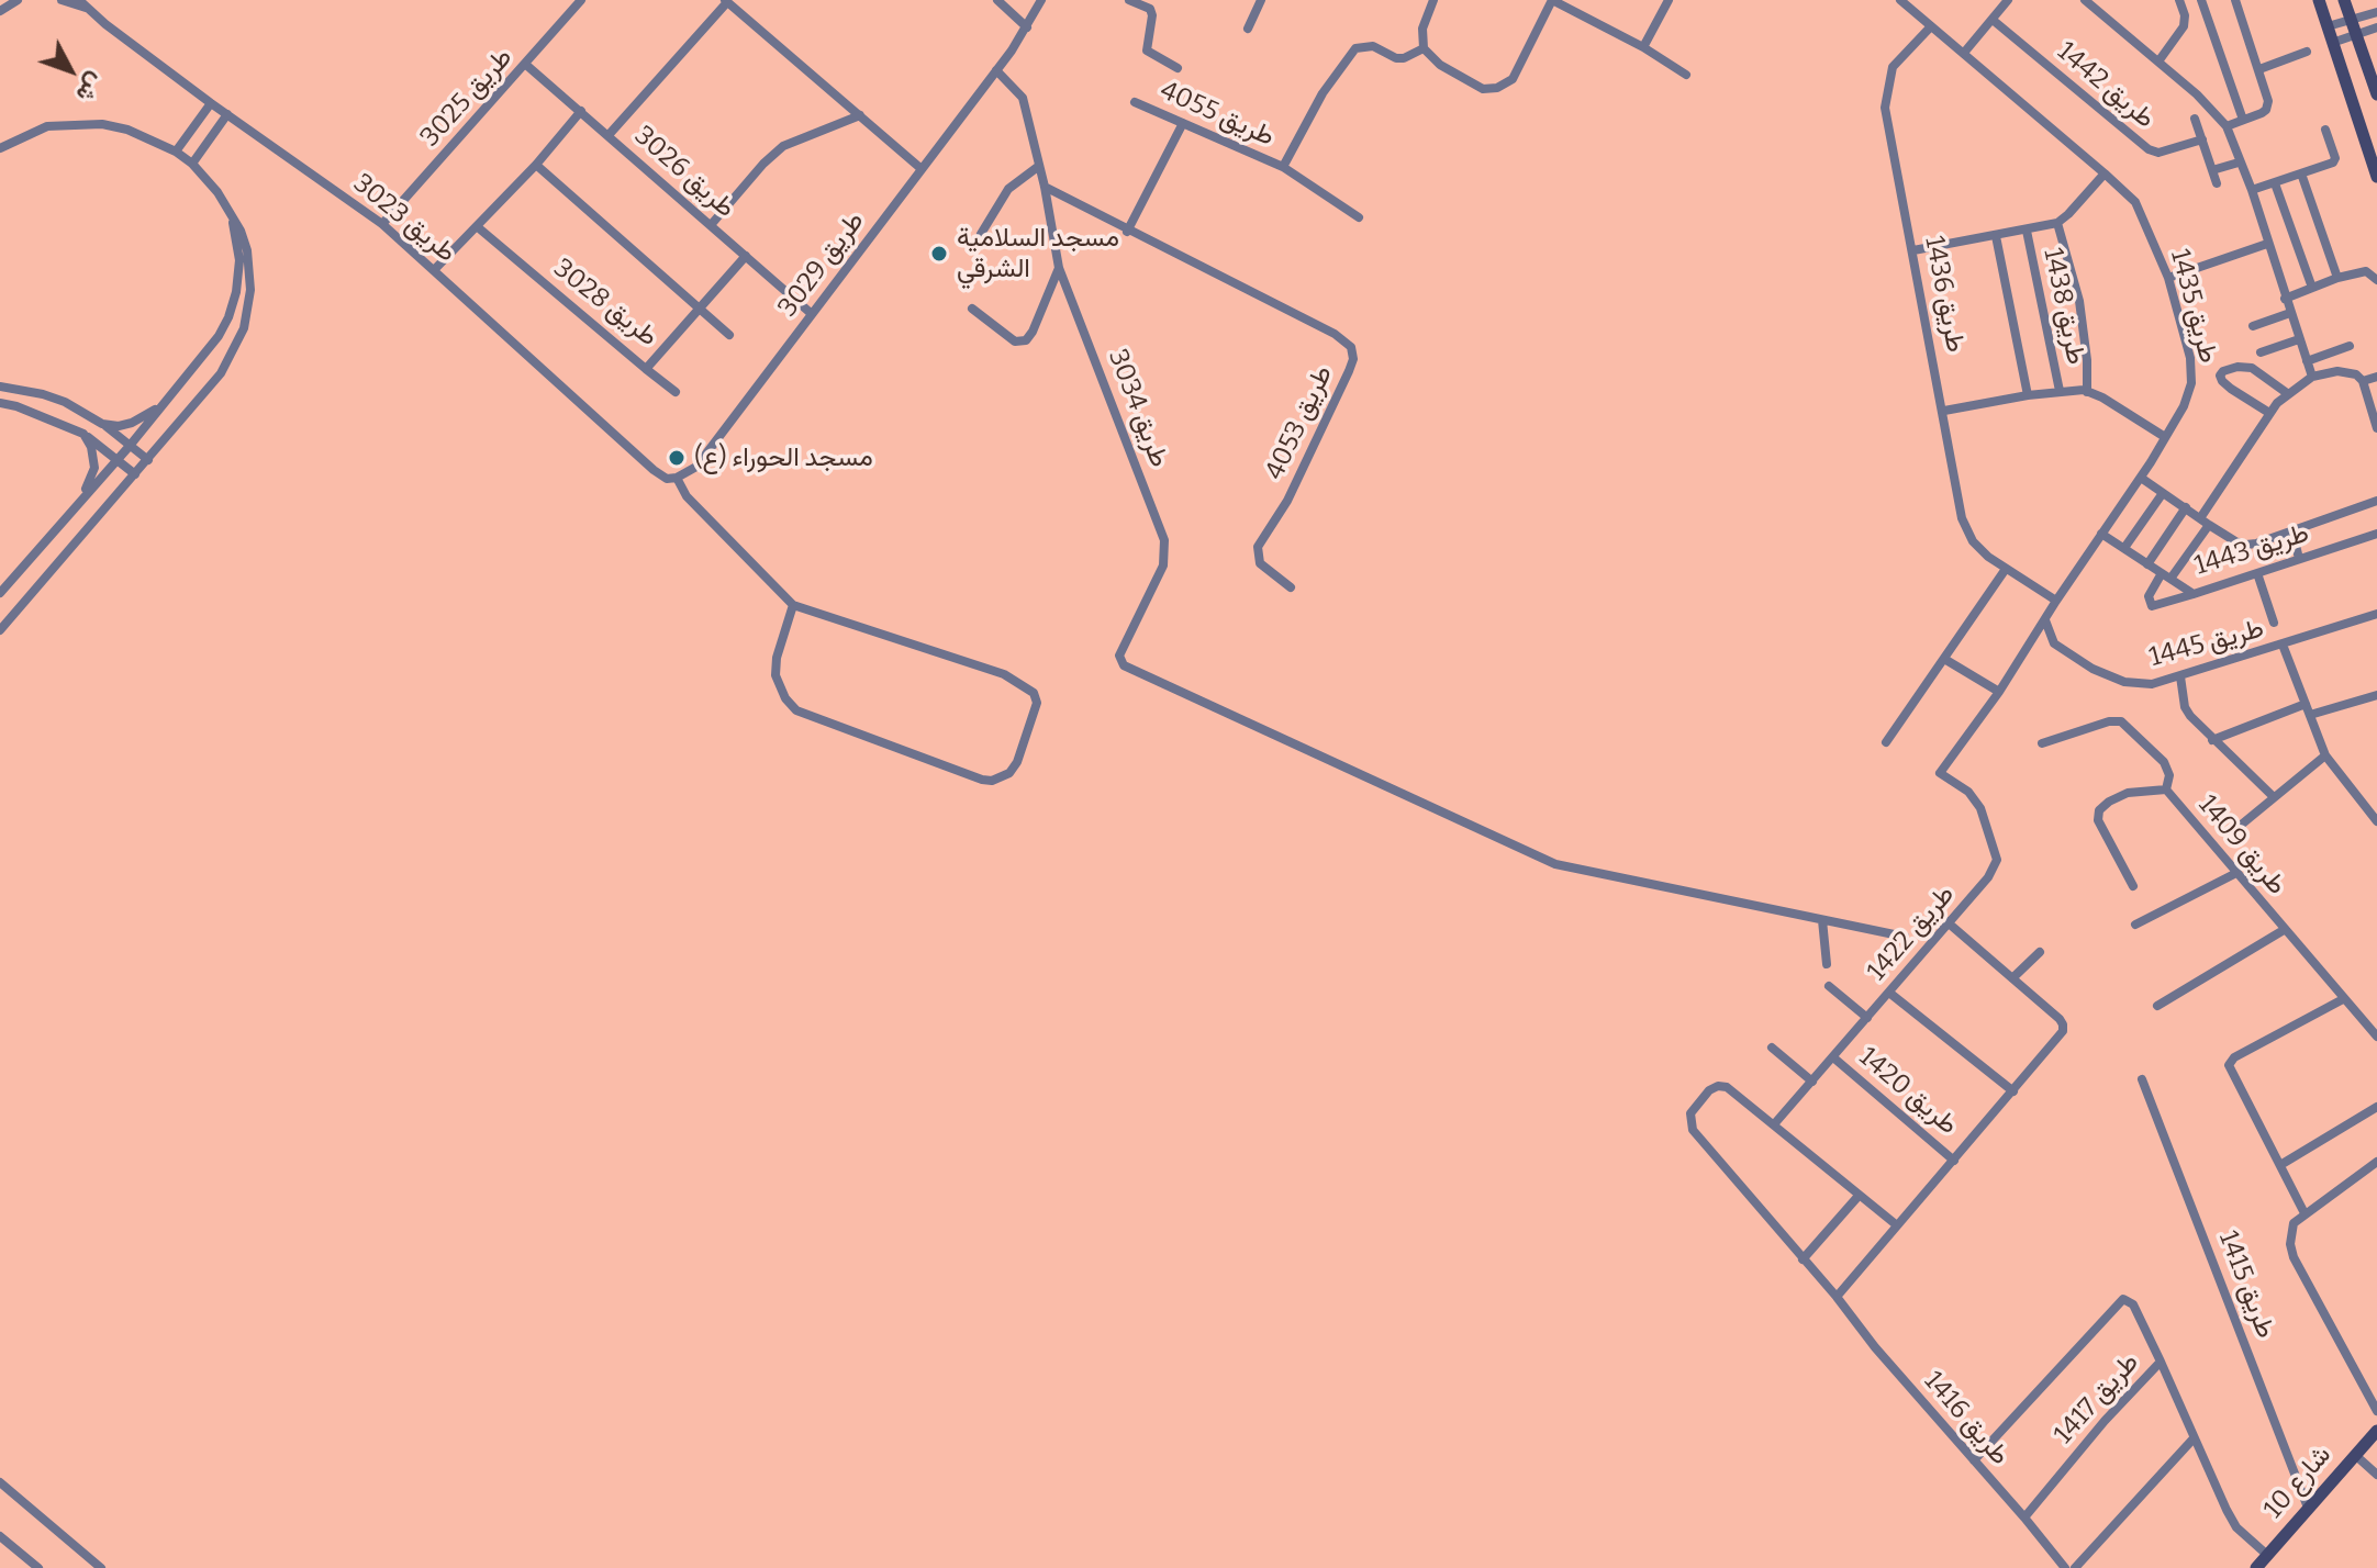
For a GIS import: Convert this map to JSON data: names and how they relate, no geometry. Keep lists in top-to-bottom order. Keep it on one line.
{"streets":{"street":["طريق 1442","طريق 3025","طريق 4055","طريق 3026","طريق 3023","طريق 3029","طريق 1436","طريق 3028","طريق 1438","طريق 1435","طريق 3034","طريق 4053","طريق 1443","طريق 1445","طريق 1409","طريق 1422","طريق 1420","طريق 1415","طريق 1417","طريق 1416","شارع 10"]},"crossings":[["طريق 3025","طريق 3026"],["طريق 3025","طريق 3023"],["طريق 3026","طريق 3029"],["طريق 3026","طريق 3028"],["طريق 3023","طريق 3029"],["طريق 3029","طريق 3034"],["طريق 1436","طريق 1438"],["طريق 1436","طريق 1435"],["طريق 1438","طريق 1435"],["طريق 1435","طريق 1443"],["طريق 1435","طريق 1422"],["طريق 3034","طريق 4053"],["طريق 1422","طريق 1420"],["طريق 1422","طريق 1416"],["طريق 1415","شارع 10"],["طريق 1417","طريق 1416"],["طريق 1417","شارع 10"]],"places":["مسجد السلامية الشرقي","مسجد الحوراء (ع)"],"north":"bottom right"}
